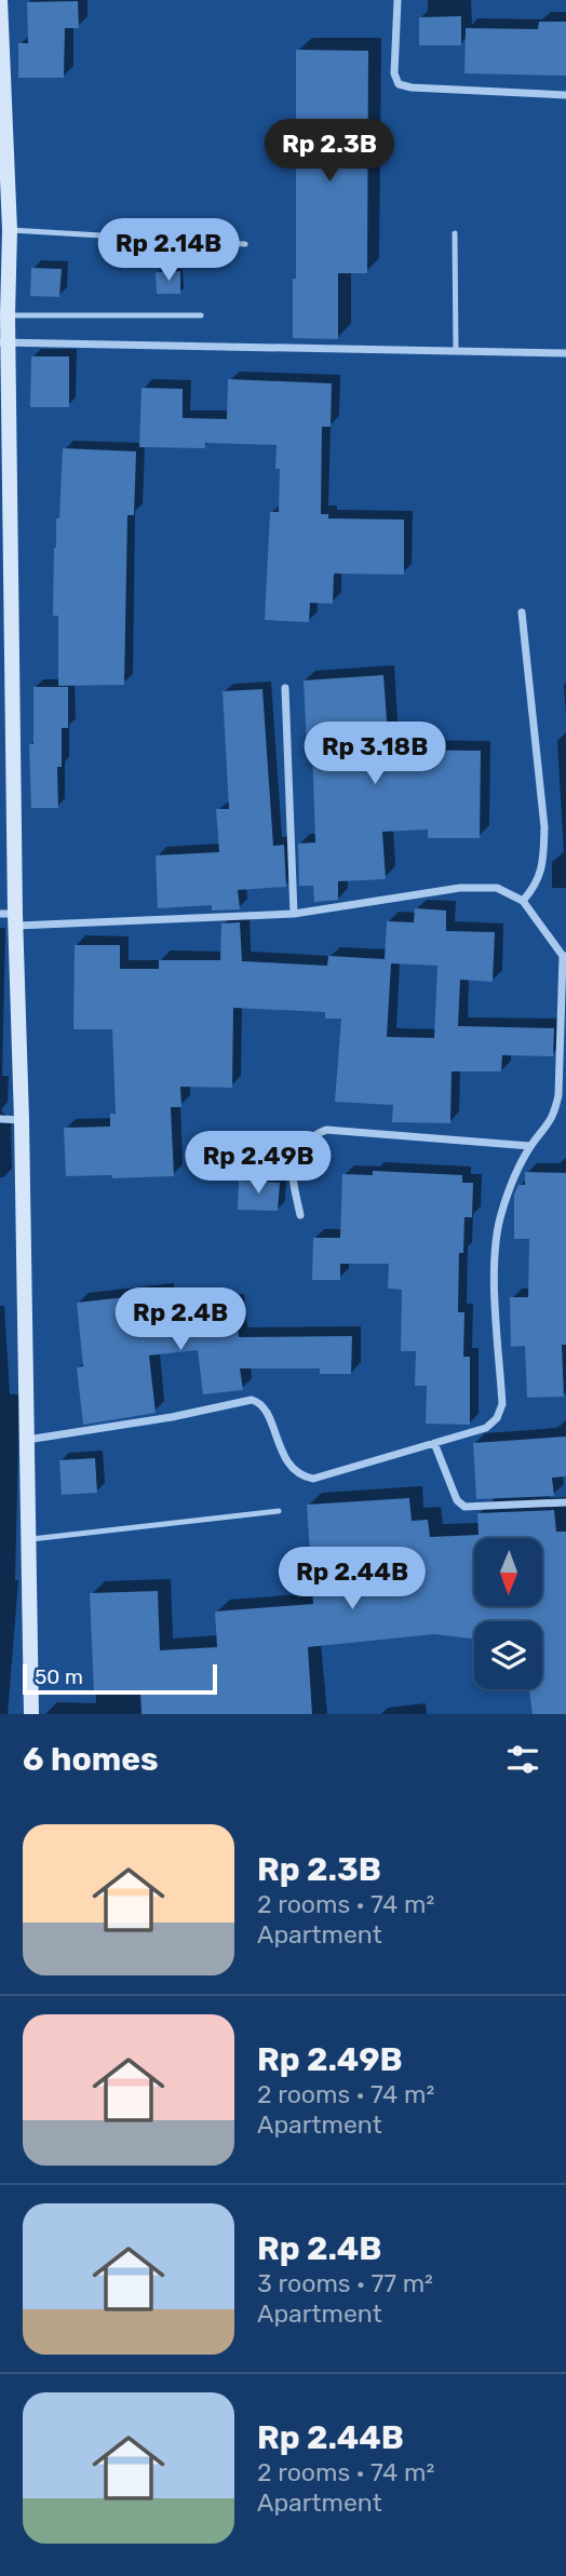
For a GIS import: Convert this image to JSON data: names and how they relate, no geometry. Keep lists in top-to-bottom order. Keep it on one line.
{"scale_bar":"50 m","north":"bottom","page":{"price":["Rp 2.3B","Rp 2.14B","Rp 3.18B","Rp 2.49B","Rp 2.4B","Rp 2.44B"],"scale":"50 m","heading":"6 homes","list":[{"name":"Rp 2.3B","note":"2 rooms · 74 m² · Apartment"},{"name":"Rp 2.49B","note":"2 rooms · 74 m² · Apartment"},{"name":"Rp 2.4B","note":"3 rooms · 77 m² · Apartment"},{"name":"Rp 2.44B","note":"2 rooms · 74 m² · Apartment"}]}}
